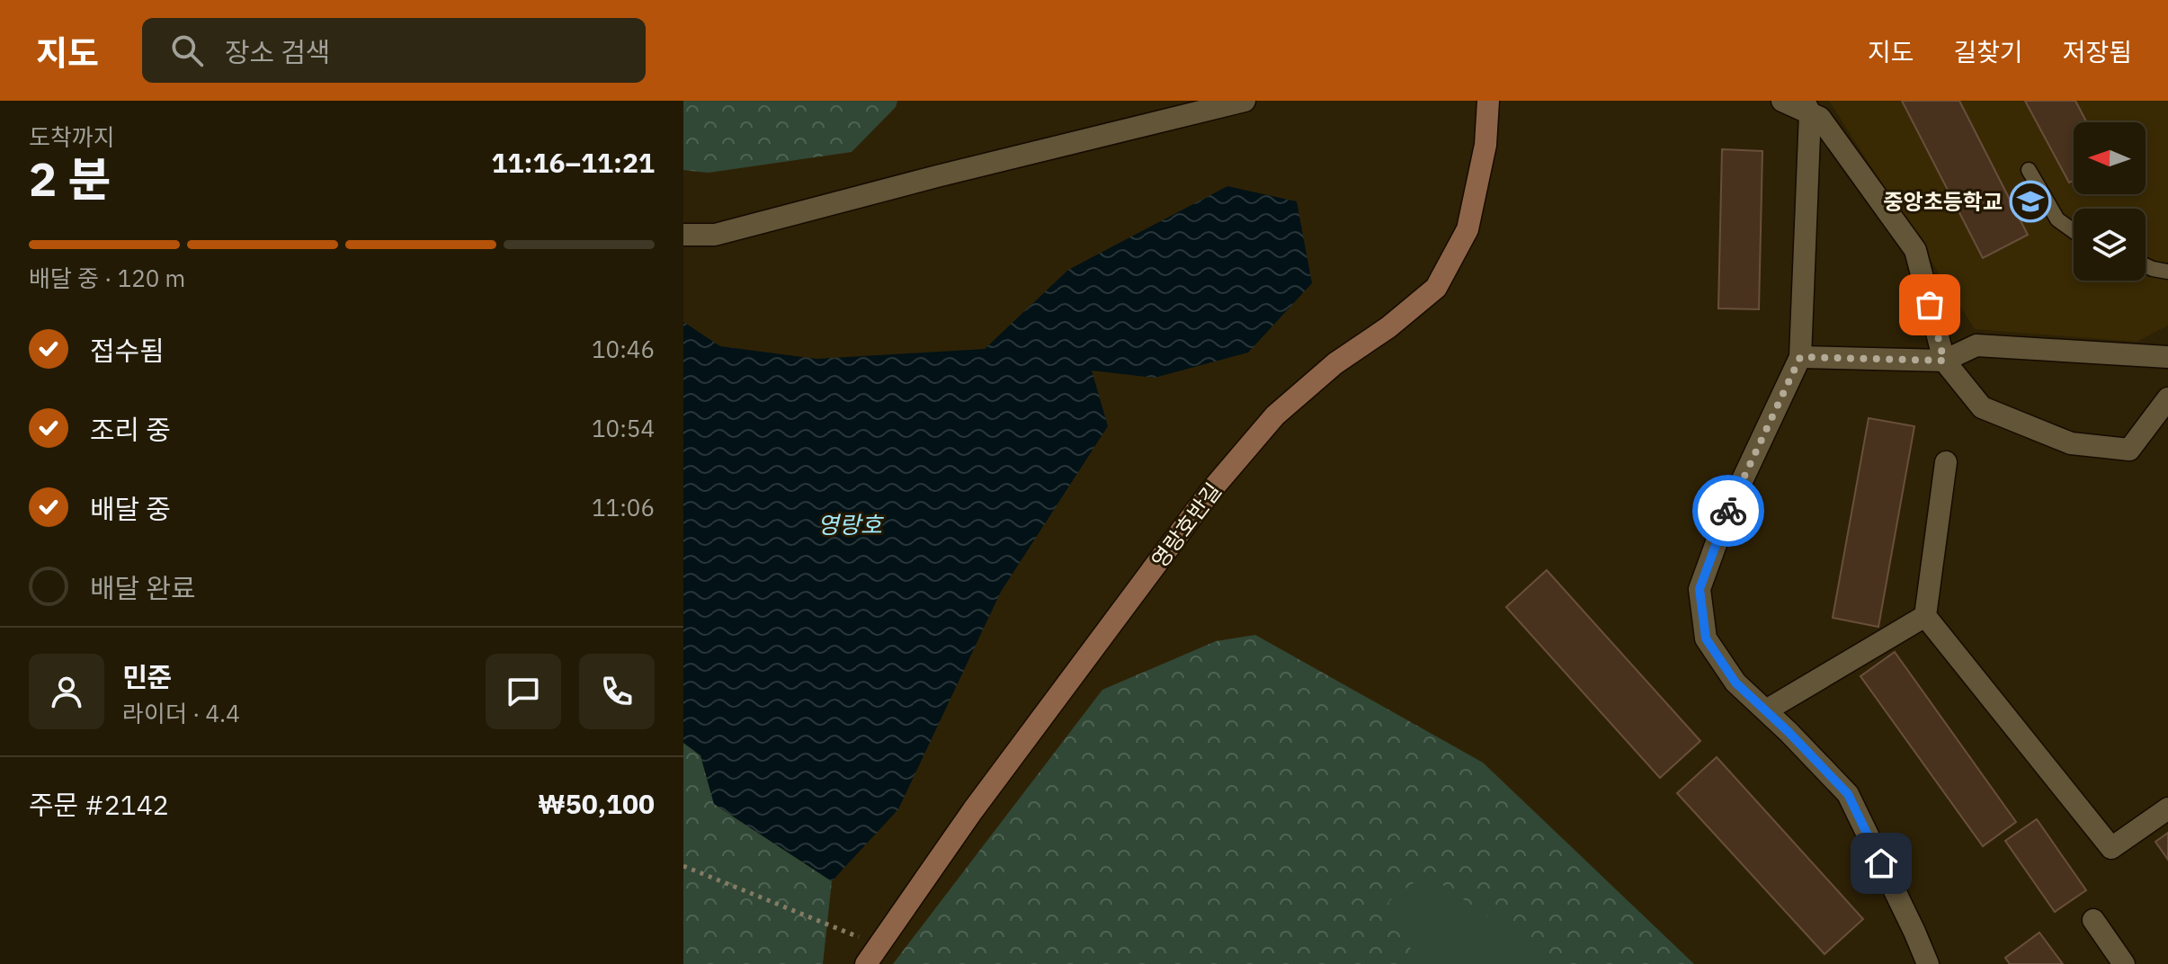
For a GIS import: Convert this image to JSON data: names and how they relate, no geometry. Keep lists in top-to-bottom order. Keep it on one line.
{"streets":{"street":["영랑호반길"]},"water":["영랑호"],"places":{"school or university":["중앙초등학교"]},"north":"left","page":{"header":"지도","search":"장소 검색","nav":["지도","길찾기","저장됨"],"heading":["2 분","도착까지","11:16–11:21"],"panel":["민준","라이더 · 4.4","주문 #2142","₩50,100"],"bar":"배달 중 · 120 m","list":[["접수됨","10:46"],["조리 중","10:54"],["배달 중","11:06"],"배달 완료"]}}
